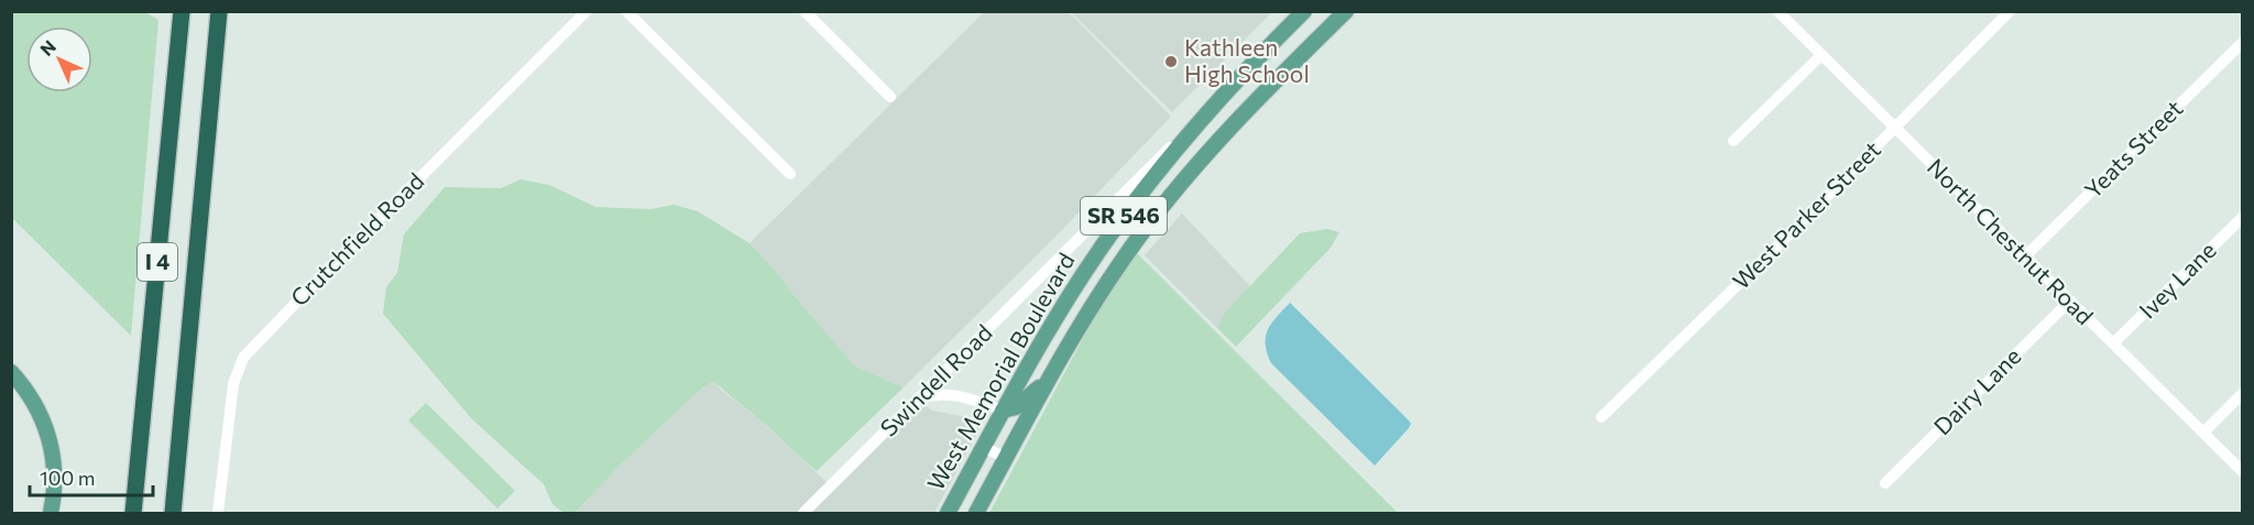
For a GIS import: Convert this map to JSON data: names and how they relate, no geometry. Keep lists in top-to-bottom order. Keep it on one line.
{"streets":{"highway":["I 4"],"main road":["SR 546","West Memorial Boulevard"],"street":["Yeats Street","West Parker Street","Crutchfield Road","North Chestnut Road","Ivey Lane","Swindell Road","Dairy Lane"]},"crossings":[["Yeats Street","North Chestnut Road"],["West Parker Street","North Chestnut Road"],["North Chestnut Road","Ivey Lane"],["North Chestnut Road","Dairy Lane"],["West Memorial Boulevard","Swindell Road"]],"places":["Kathleen High School"],"scale_bar":"100 m","north":"top left"}
